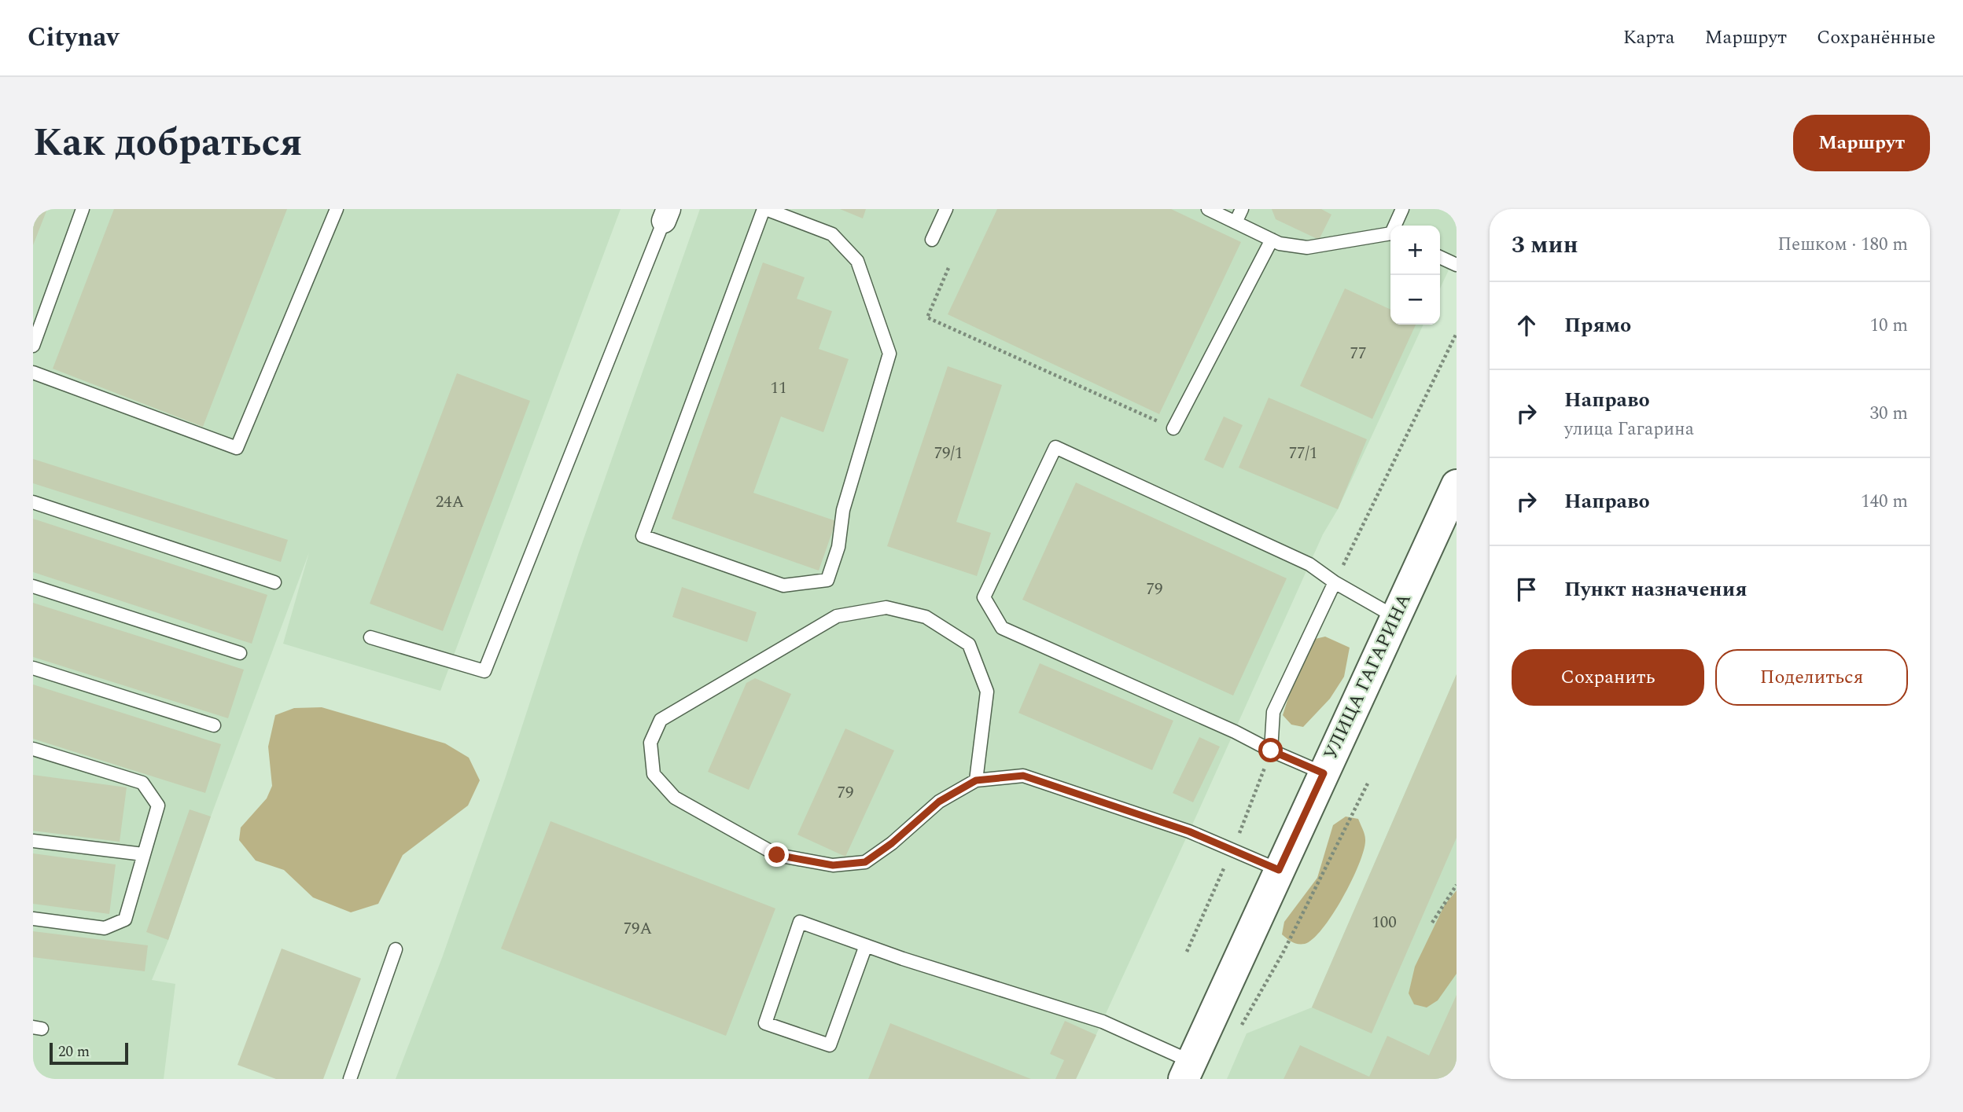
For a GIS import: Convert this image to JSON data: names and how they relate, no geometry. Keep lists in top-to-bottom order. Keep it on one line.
{"streets":{"main road":["УЛИЦА ГАГАРИНА"]},"house_numbers":["77","11","79/1","77/1","24А","79","79","100","79А"],"scale_bar":"20 m","page":{"header":"Citynav","nav":["Карта","Маршрут","Сохранённые"],"title":"Как добраться","buttons":["Маршрут",["Сохранить","Поделиться"]],"heading":["3 мин","Пешком · 180 m"],"map_buttons":["+","−"],"list":[["Прямо","10 m"],["Направо","улица Гагарина","30 m"],["Направо","140 m"],"Пункт назначения"],"scale":"20 m"}}
